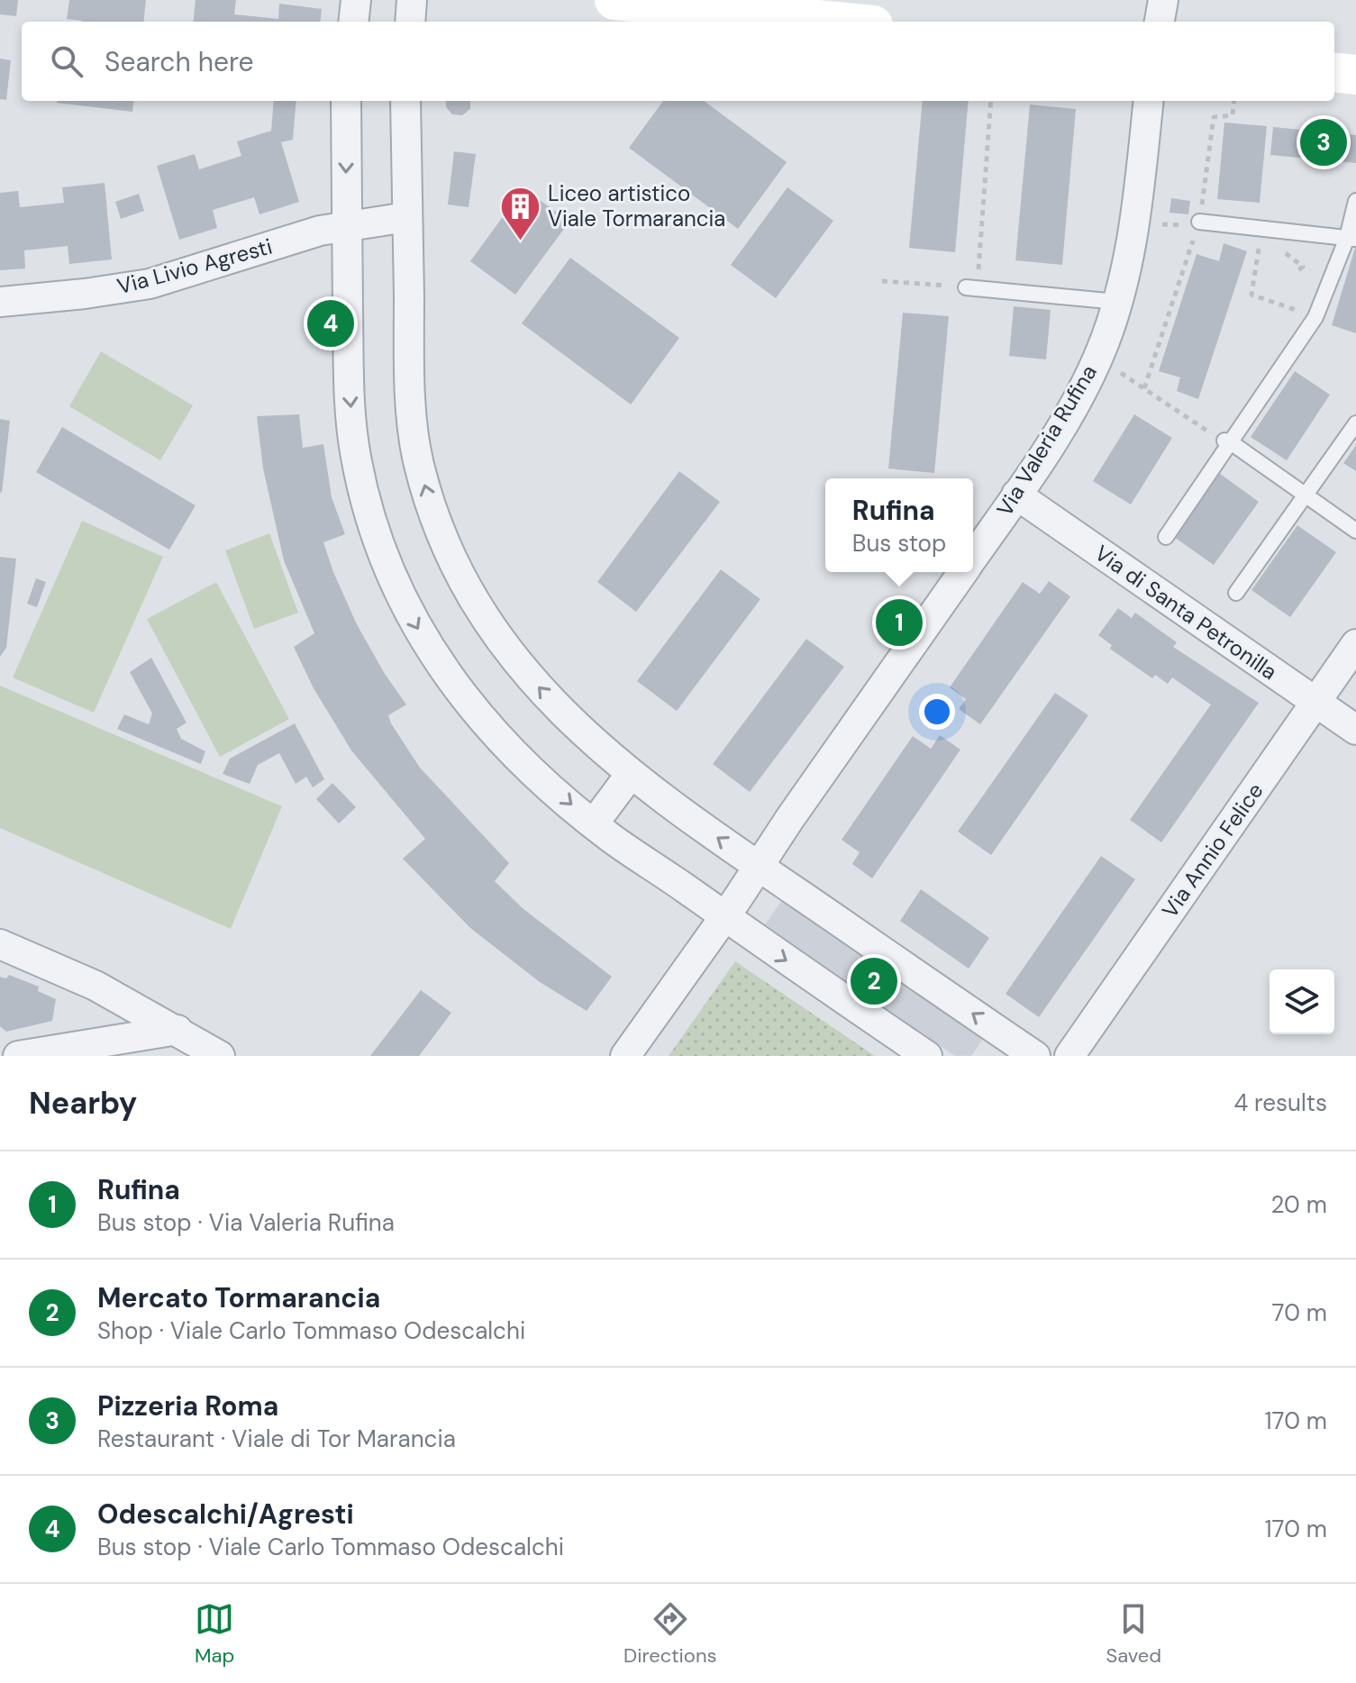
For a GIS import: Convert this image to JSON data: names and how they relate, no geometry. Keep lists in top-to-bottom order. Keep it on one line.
{"streets":{"street":["Via Livio Agresti","Via Valeria Rufina","Via di Santa Petronilla","Via Annio Felice"]},"crossings":[["Via Valeria Rufina","Via di Santa Petronilla"],["Via di Santa Petronilla","Via Annio Felice"]],"places":{"building":["Liceo artistico Viale Tormarancia"]},"page":{"search":"Search here","pins":["3","4","1","2"],"popup":["Rufina","Bus stop"],"heading":["Nearby","4 results"],"list":[{"mark":"1","name":"Rufina","note":"Bus stop · Via Valeria Rufina","value":"20 m"},{"mark":"2","name":"Mercato Tormarancia","note":"Shop · Viale Carlo Tommaso Odescalchi","value":"70 m"},{"mark":"3","name":"Pizzeria Roma","note":"Restaurant · Viale di Tor Marancia","value":"170 m"},{"mark":"4","name":"Odescalchi/Agresti","note":"Bus stop · Viale Carlo Tommaso Odescalchi","value":"170 m"}],"nav":["Map","Directions","Saved"]}}
